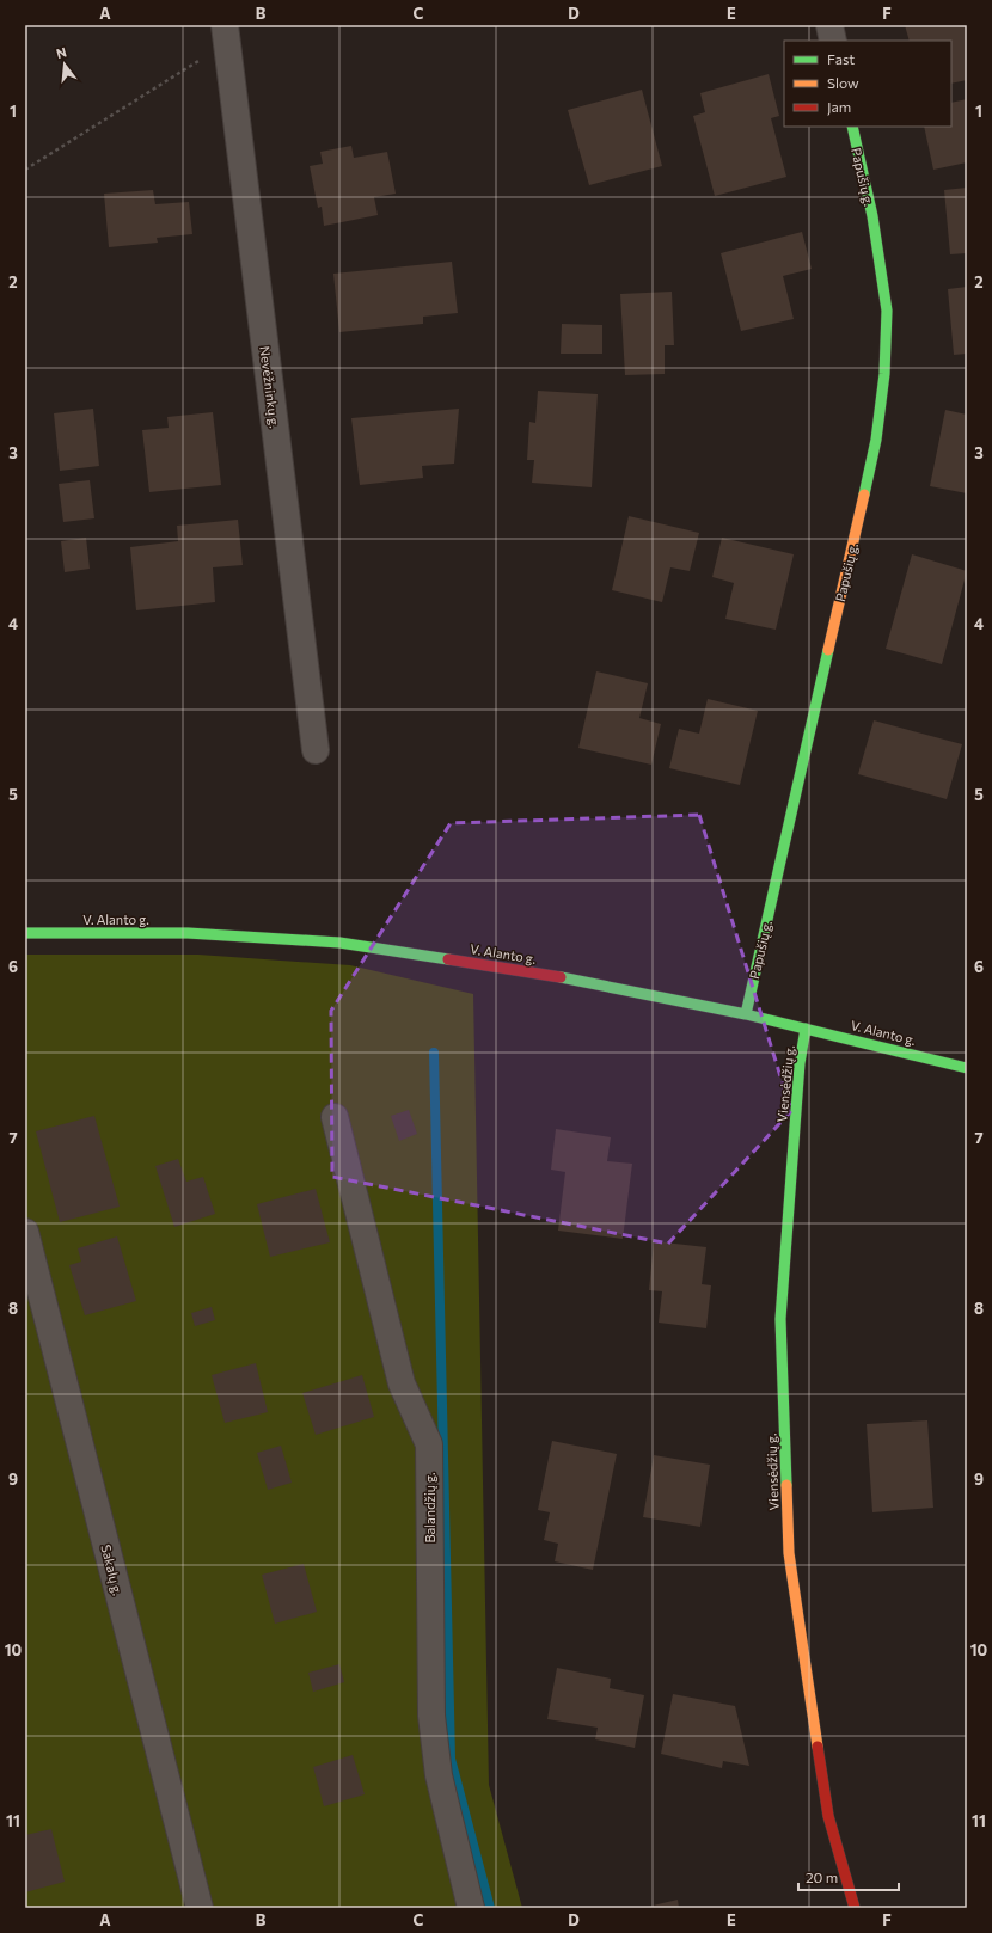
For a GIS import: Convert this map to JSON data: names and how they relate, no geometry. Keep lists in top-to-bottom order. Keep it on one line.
{"streets":{"street":["Papušių g.","Nevėžninkų g.","V. Alanto g.","Viensėdžių g.","Balandžių g.","Sakalų g."]},"crossings":[["Papušių g.","V. Alanto g."],["V. Alanto g.","Viensėdžių g."]],"legend":["Fast","Slow","Jam"],"scale_bar":"20 m","north":"top","grid":{"columns":["A","B","C","D","E","F"],"rows":["1","2","3","4","5","6","7","8","9","10","11"]}}
